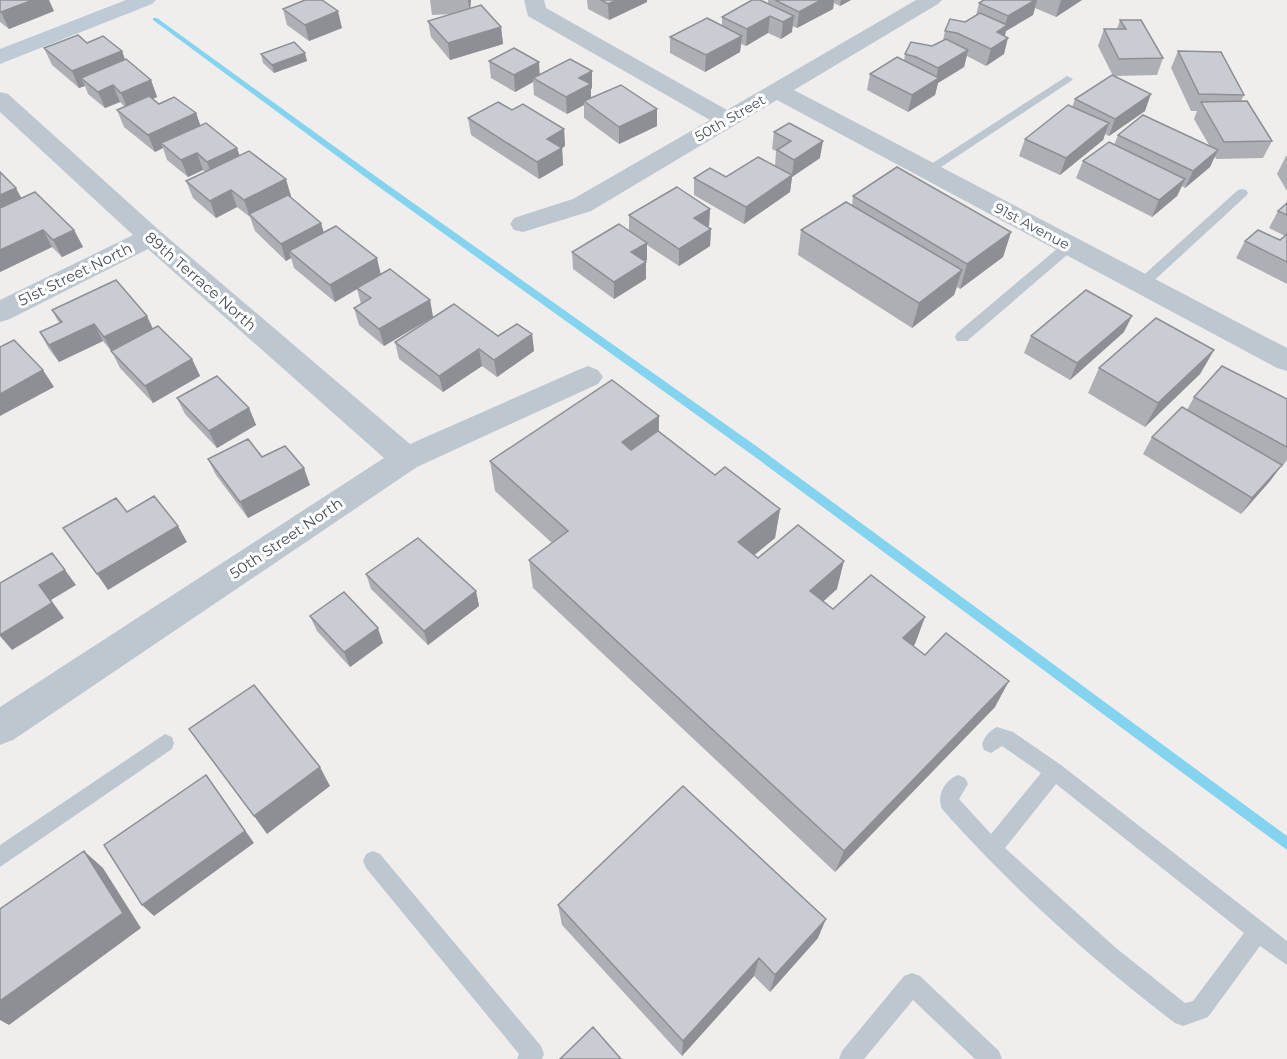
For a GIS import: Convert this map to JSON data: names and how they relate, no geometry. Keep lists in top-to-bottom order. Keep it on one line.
{"streets":{"street":["50th Street","91st Avenue","51st Street North","89th Terrace North","50th Street North"]},"crossings":[["50th Street","91st Avenue"],["51st Street North","89th Terrace North"],["89th Terrace North","50th Street North"]]}
